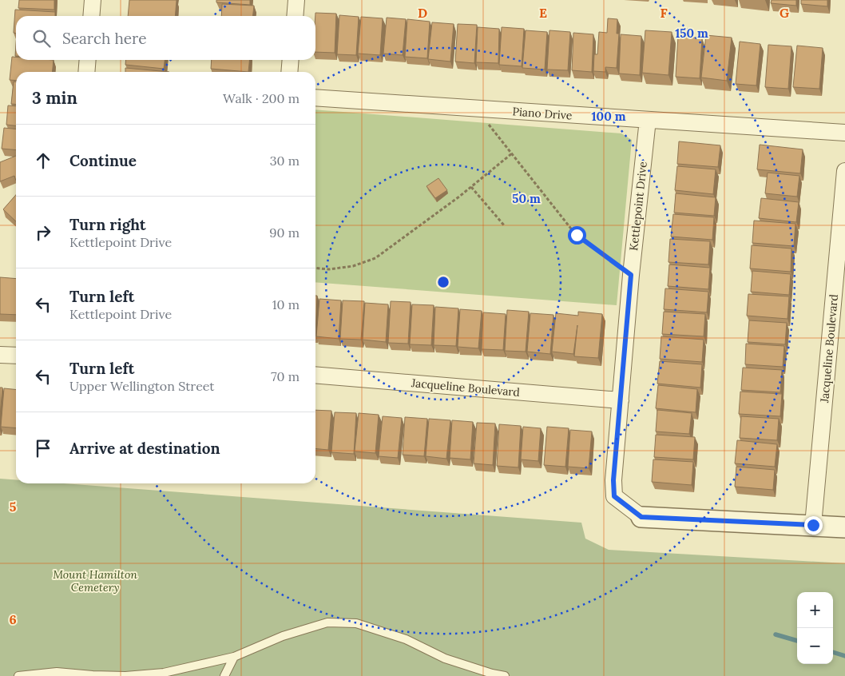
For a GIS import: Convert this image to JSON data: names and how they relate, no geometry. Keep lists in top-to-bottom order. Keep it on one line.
{"streets":{"street":["Piano Drive","Kettlepoint Drive","Jacqueline Boulevard"]},"crossings":[["Piano Drive","Kettlepoint Drive"],["Kettlepoint Drive","Jacqueline Boulevard"]],"parks":["Mount Hamilton Cemetery"],"page":{"search":"Search here","heading":["3 min","Walk · 200 m"],"list":[["Continue","30 m"],["Turn right","Kettlepoint Drive","90 m"],["Turn left","Kettlepoint Drive","10 m"],["Turn left","Upper Wellington Street","70 m"],"Arrive at destination"],"map_buttons":["+","−"]},"grid":{"columns":["D","E","F","G"],"rows":["5","6"]},"rings":["150 m","100 m","50 m"]}
